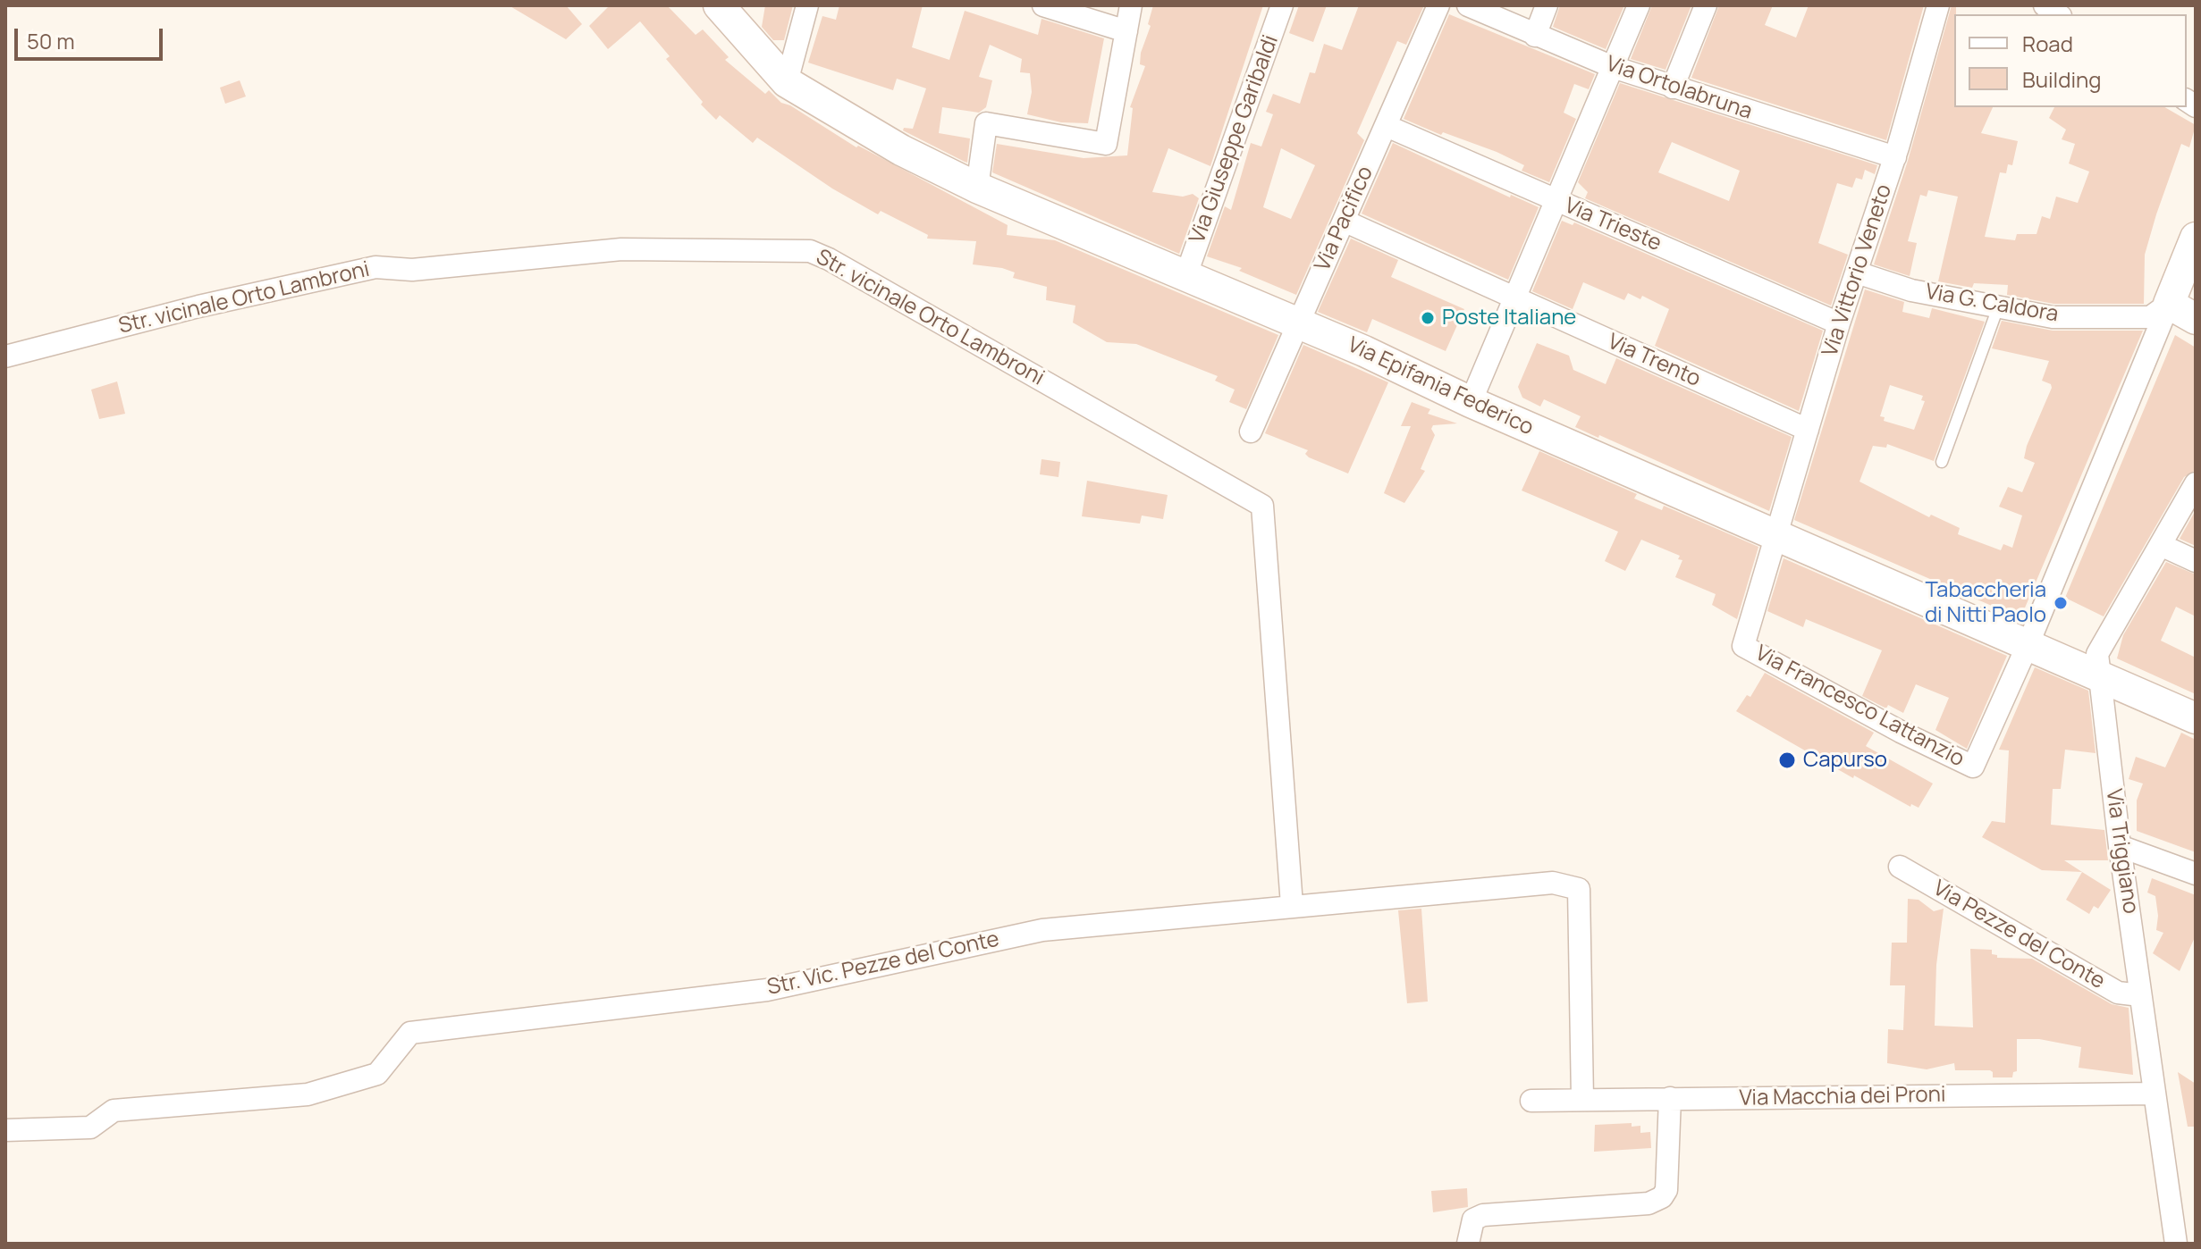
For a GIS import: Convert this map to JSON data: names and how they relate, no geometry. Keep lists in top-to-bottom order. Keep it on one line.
{"streets":{"main road":["Via Epifania Federico"],"street":["Via Ortolabruna","Via Giuseppe Garibaldi","Via Pacifico","Via Trieste","Via Vittorio Veneto","Str. vicinale Orto Lambroni","Via G. Caldora","Via Trento","Via Francesco Lattanzio","Via Triggiano","Via Pezze del Conte","Str. Vic. Pezze del Conte","Via Macchia dei Proni"]},"crossings":[["Via Ortolabruna","Via Vittorio Veneto"],["Via Giuseppe Garibaldi","Via Epifania Federico"],["Via Pacifico","Via Trieste"],["Via Pacifico","Via Trento"],["Via Pacifico","Via Epifania Federico"],["Via Trieste","Via Vittorio Veneto"],["Via Vittorio Veneto","Via G. Caldora"],["Via Vittorio Veneto","Via Trento"],["Via Vittorio Veneto","Via Epifania Federico"],["Via Vittorio Veneto","Via Francesco Lattanzio"],["Str. vicinale Orto Lambroni","Str. Vic. Pezze del Conte"],["Via G. Caldora","Via Francesco Lattanzio"],["Via Epifania Federico","Via Francesco Lattanzio"],["Via Epifania Federico","Via Triggiano"],["Via Triggiano","Via Pezze del Conte"],["Via Triggiano","Via Macchia dei Proni"],["Str. Vic. Pezze del Conte","Via Macchia dei Proni"]],"places":["Poste Italiane","Tabaccheria di Nitti Paolo","Capurso"],"legend":["Road","Building"],"scale_bar":"50 m"}
